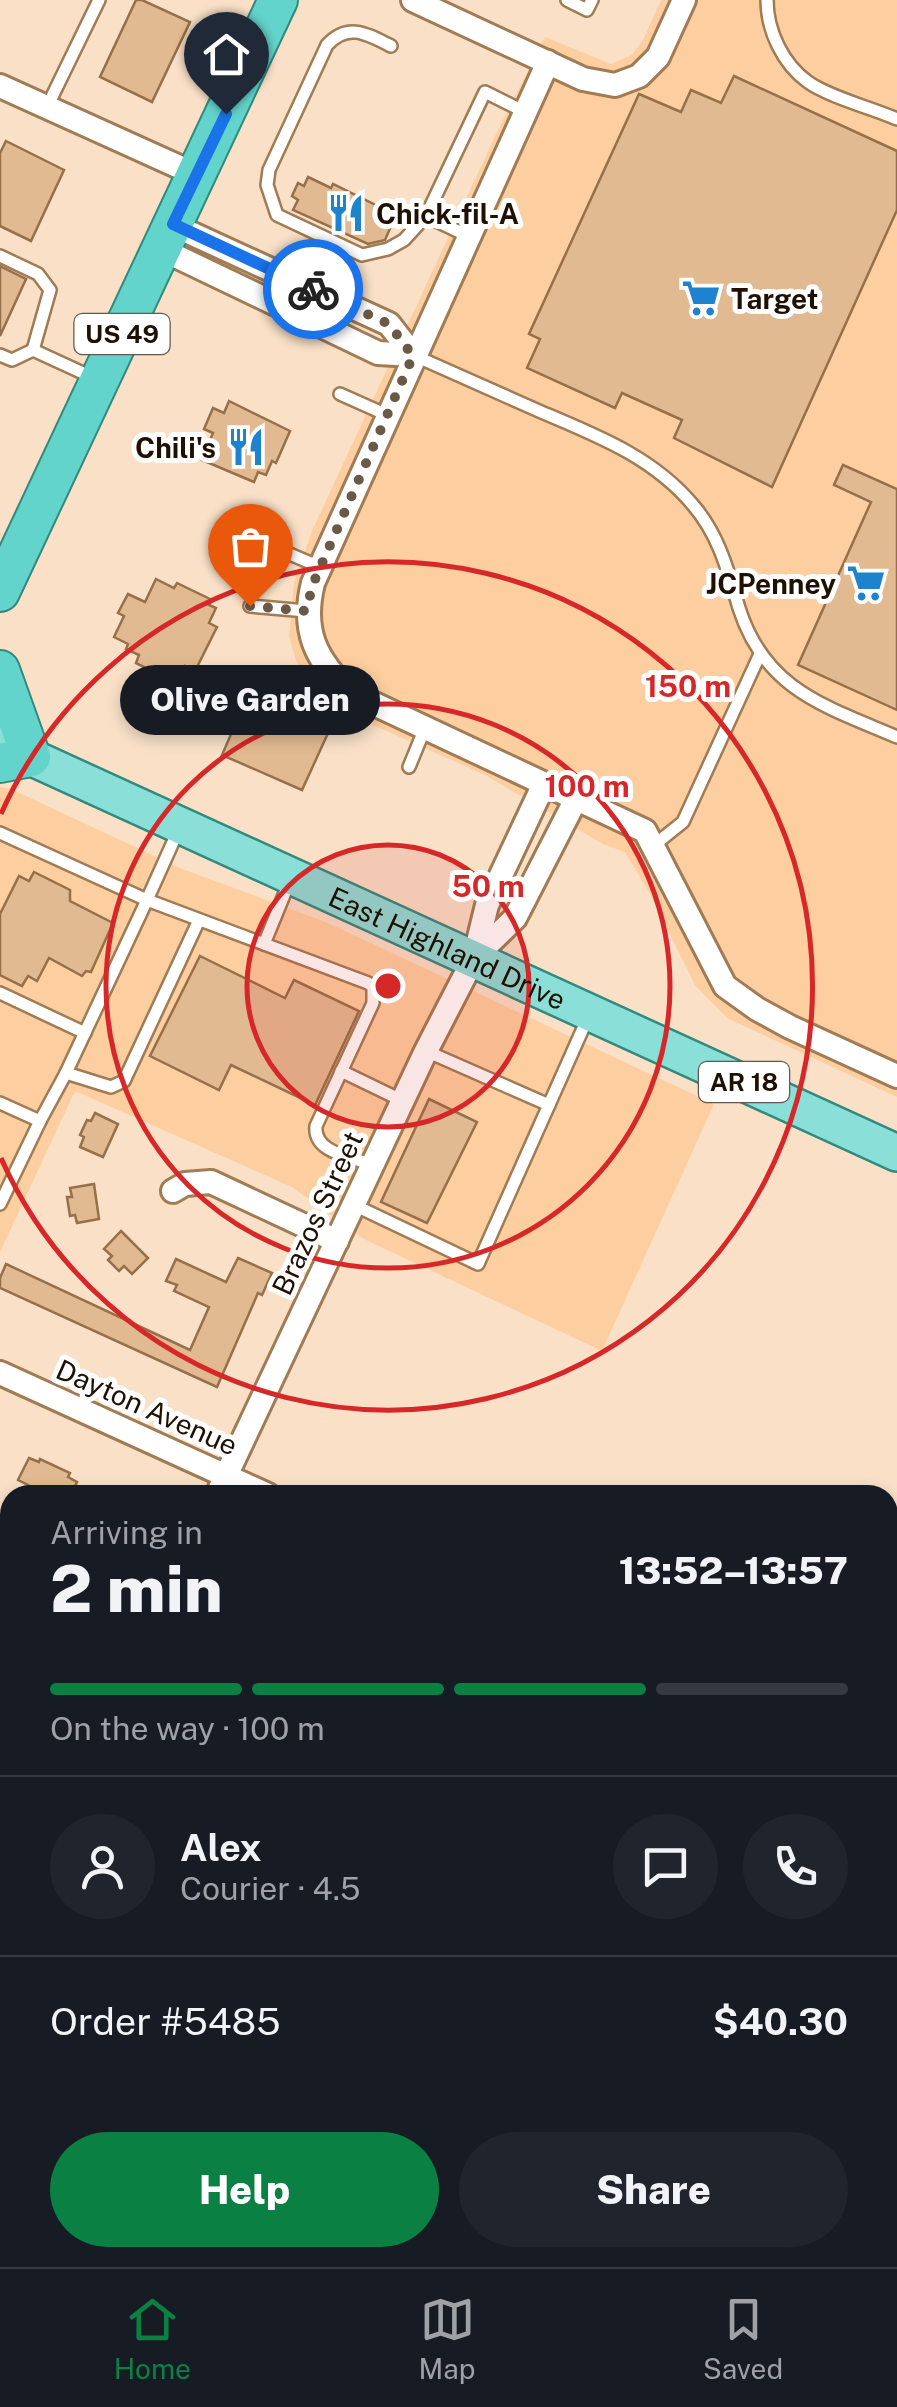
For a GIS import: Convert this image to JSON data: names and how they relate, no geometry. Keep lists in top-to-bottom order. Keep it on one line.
{"streets":{"highway":["US 49"],"main road":["East Highland Drive","AR 18"],"street":["Brazos Street","Dayton Avenue"]},"crossings":[["East Highland Drive","Brazos Street"],["Brazos Street","Dayton Avenue"]],"places":{"restaurant":["Chick-fil-A","Chili's"],"supermarket":["Target","JCPenney"],"other":["Olive Garden"]},"page":{"bubble":"Olive Garden","heading":["2 min","Arriving in","13:52–13:57"],"panel":["Alex","Courier · 4.5","Order #5485","$40.30"],"bar":"On the way · 100 m","buttons":["Help","Share"],"tabs":["Home","Map","Saved"]},"rings":["150 m","100 m","50 m"]}
